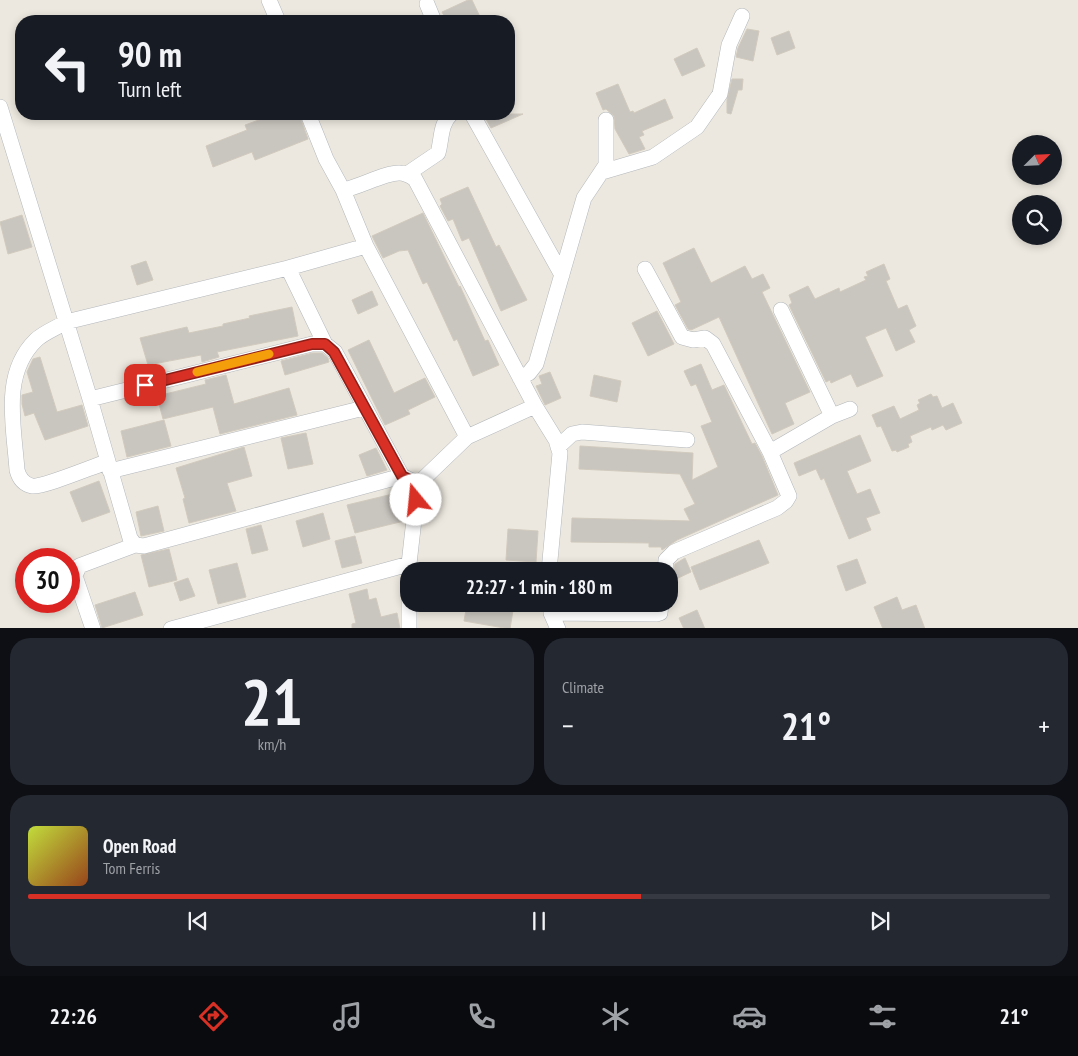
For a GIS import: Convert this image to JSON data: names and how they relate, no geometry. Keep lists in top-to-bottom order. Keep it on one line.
{"north":"top right","page":{"turn":["90 m","Turn left"],"limit":"30","trip":"22:27 · 1 min · 180 m","tile":[["21","km/h"],"Climate"],"heat":["−","21°","+"],"song":["Open Road","Tom Ferris"],"tabs":["22:26","21°"]}}
